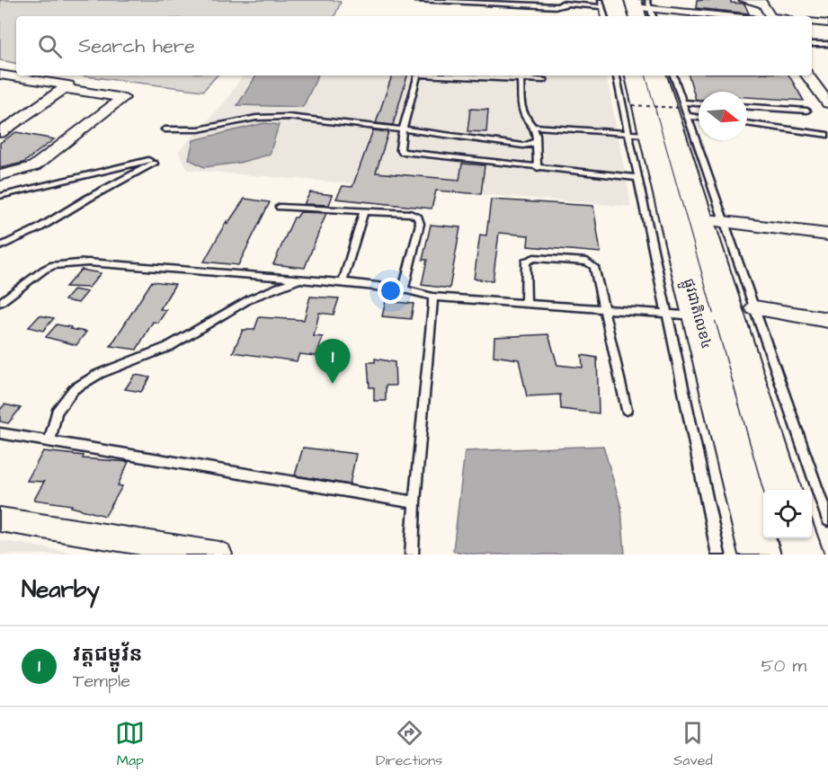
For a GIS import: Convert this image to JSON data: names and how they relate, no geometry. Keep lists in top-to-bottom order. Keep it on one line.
{"streets":{"highway":["ផ្លូវជាតិលេខ៤"]},"north":"right","page":{"search":"Search here","pins":"1","heading":"Nearby","list":[{"mark":"1","name":"វត្តជម្ពូវ័ន","note":"Temple","value":"50 m"}],"nav":["Map","Directions","Saved"]}}
